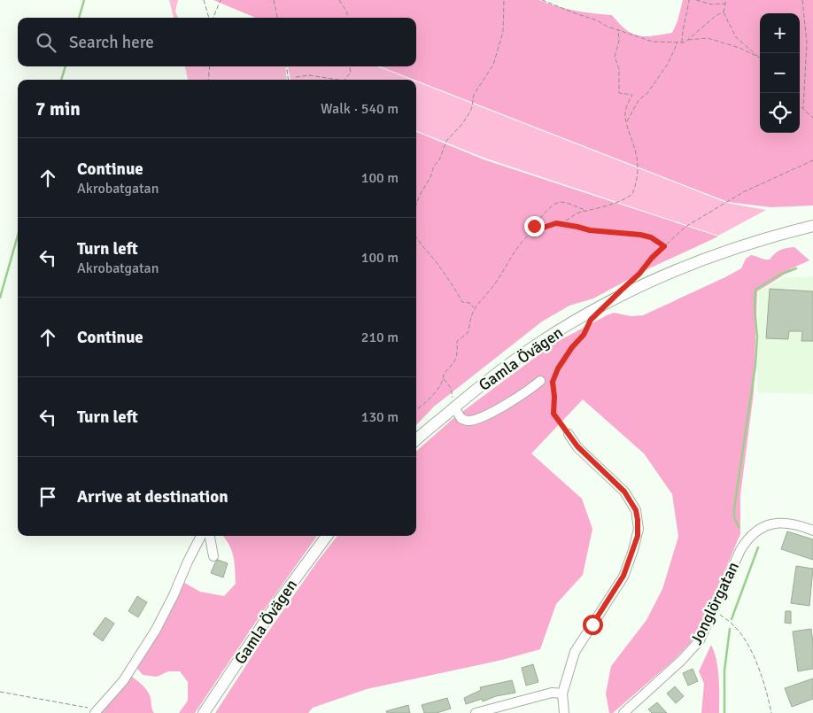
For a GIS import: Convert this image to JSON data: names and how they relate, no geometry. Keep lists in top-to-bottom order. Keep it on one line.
{"streets":{"main road":["Gamla Övägen"],"street":["Jonglörgatan"]},"page":{"map_buttons":["+","−"],"search":"Search here","heading":["7 min","Walk · 540 m"],"list":[["Continue","Akrobatgatan","100 m"],["Turn left","Akrobatgatan","100 m"],["Continue","210 m"],["Turn left","130 m"],"Arrive at destination"]}}
